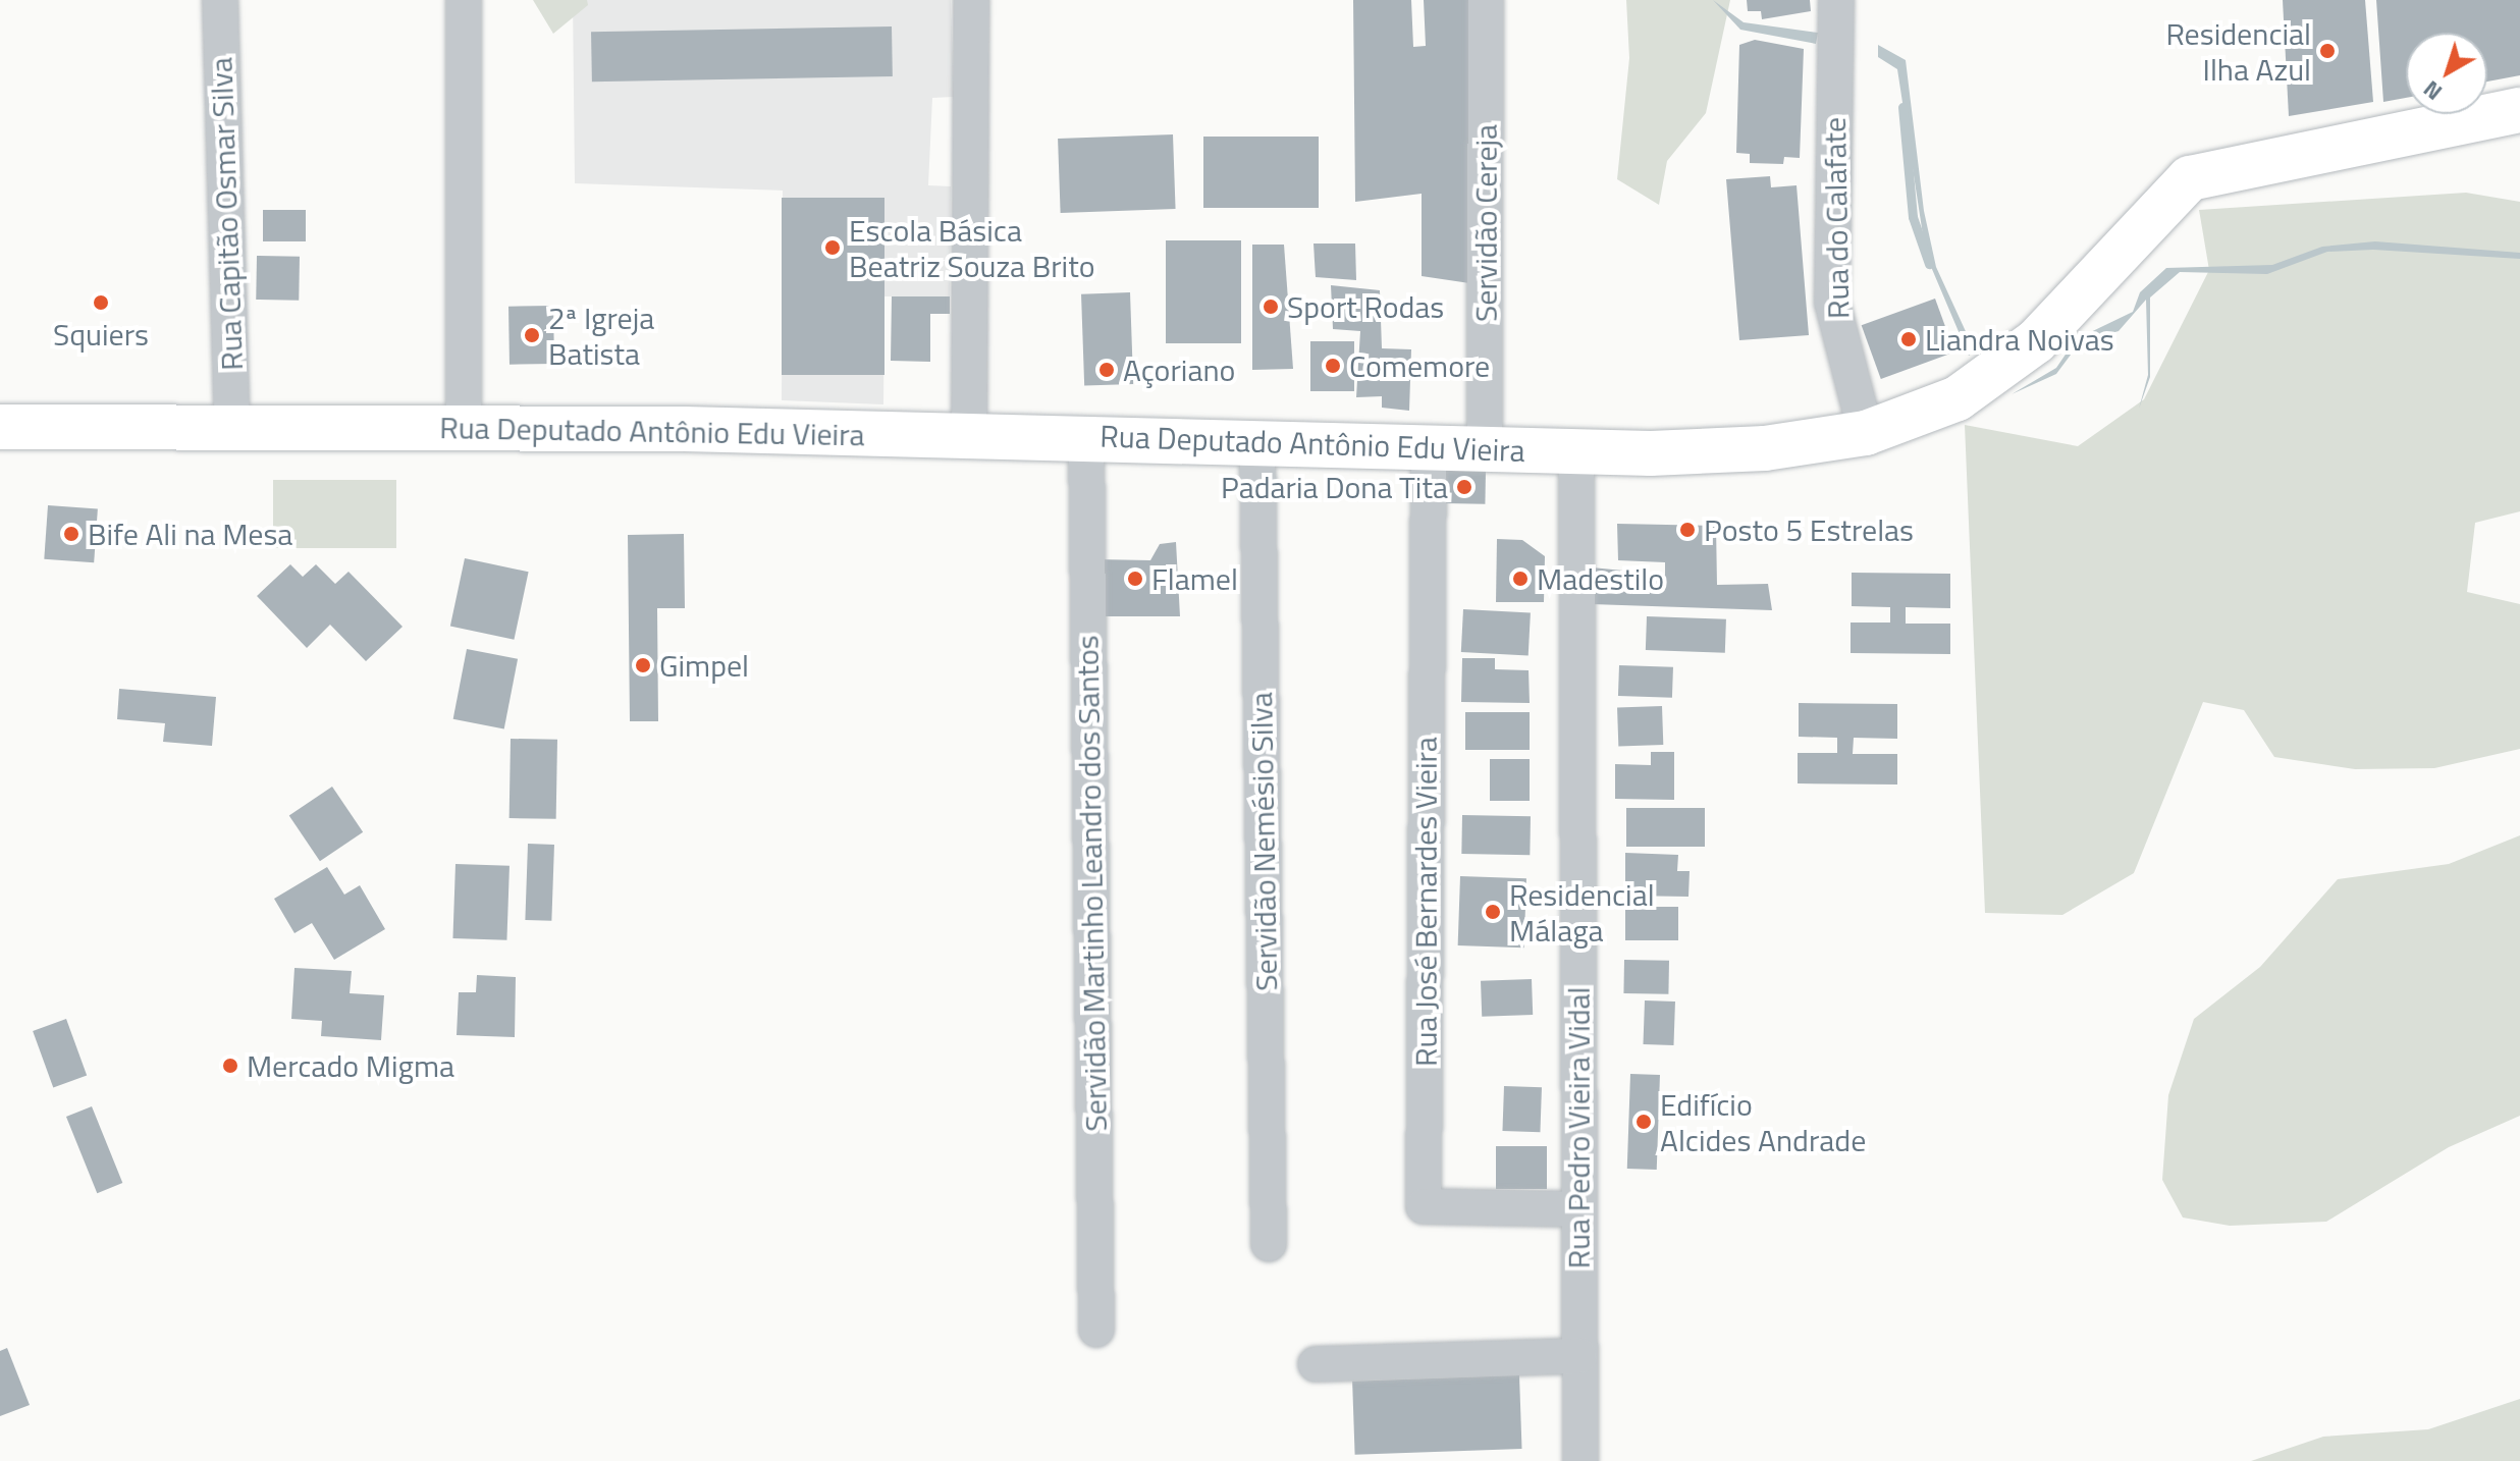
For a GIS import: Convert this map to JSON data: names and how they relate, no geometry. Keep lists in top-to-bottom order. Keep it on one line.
{"streets":{"main road":["Rua Deputado Antônio Edu Vieira"],"street":["Rua Capitão Osmar Silva","Rua do Calafate","Servidão Cereja","Servidão Nemésio Silva","Servidão Martinho Leandro dos Santos","Rua José Bernardes Vieira","Rua Pedro Vieira Vidal"]},"crossings":[["Rua Capitão Osmar Silva","Rua Deputado Antônio Edu Vieira"],["Rua do Calafate","Rua Deputado Antônio Edu Vieira"],["Servidão Cereja","Rua Deputado Antônio Edu Vieira"],["Rua Deputado Antônio Edu Vieira","Servidão Nemésio Silva"],["Rua Deputado Antônio Edu Vieira","Servidão Martinho Leandro dos Santos"],["Rua Deputado Antônio Edu Vieira","Rua José Bernardes Vieira"],["Rua Deputado Antônio Edu Vieira","Rua Pedro Vieira Vidal"],["Rua José Bernardes Vieira","Rua Pedro Vieira Vidal"]],"places":["Residencial Ilha Azul","Escola Básica Beatriz Souza Brito","Squiers","Sport Rodas","2ª Igreja Batista","Liandra Noivas","Comemore","Açoriano","Padaria Dona Tita","Posto 5 Estrelas","Bife Ali na Mesa","Flamel","Madestilo","Gimpel","Residencial Málaga","Mercado Migma","Edifício Alcides Andrade"],"north":"bottom left"}
